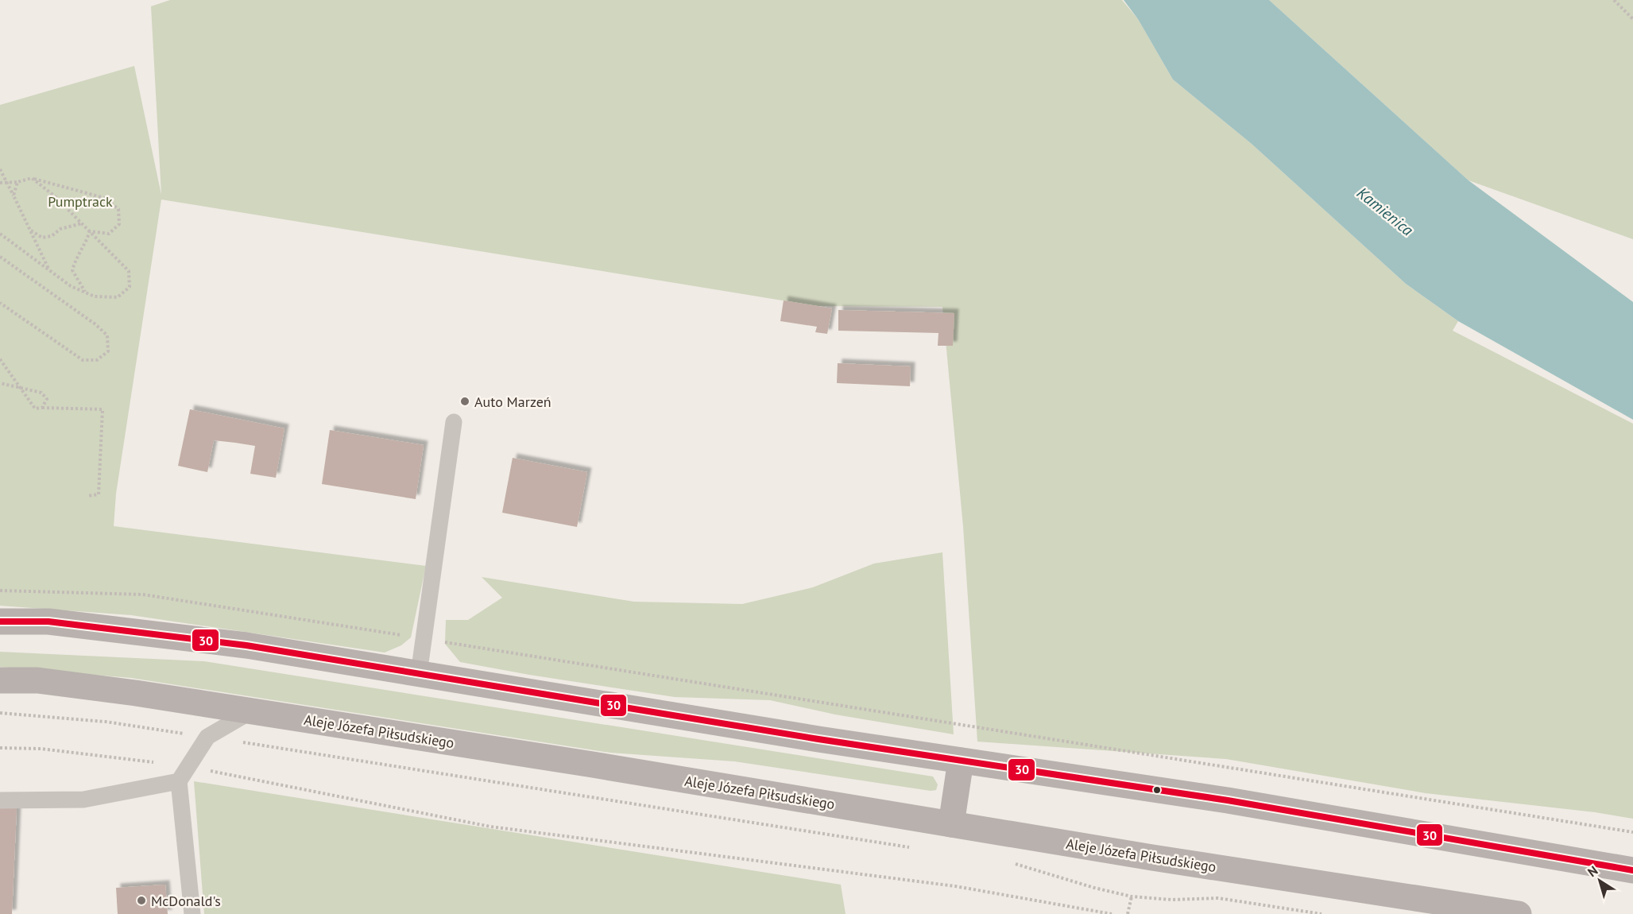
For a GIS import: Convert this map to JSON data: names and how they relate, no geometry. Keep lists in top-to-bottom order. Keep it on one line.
{"streets":{"main road":["Aleje Józefa Piłsudskiego"]},"water":["Kamienica"],"parks":["Pumptrack"],"places":["Auto Marzeń","McDonald's"],"lines":["transit line 30"],"north":"top left"}
